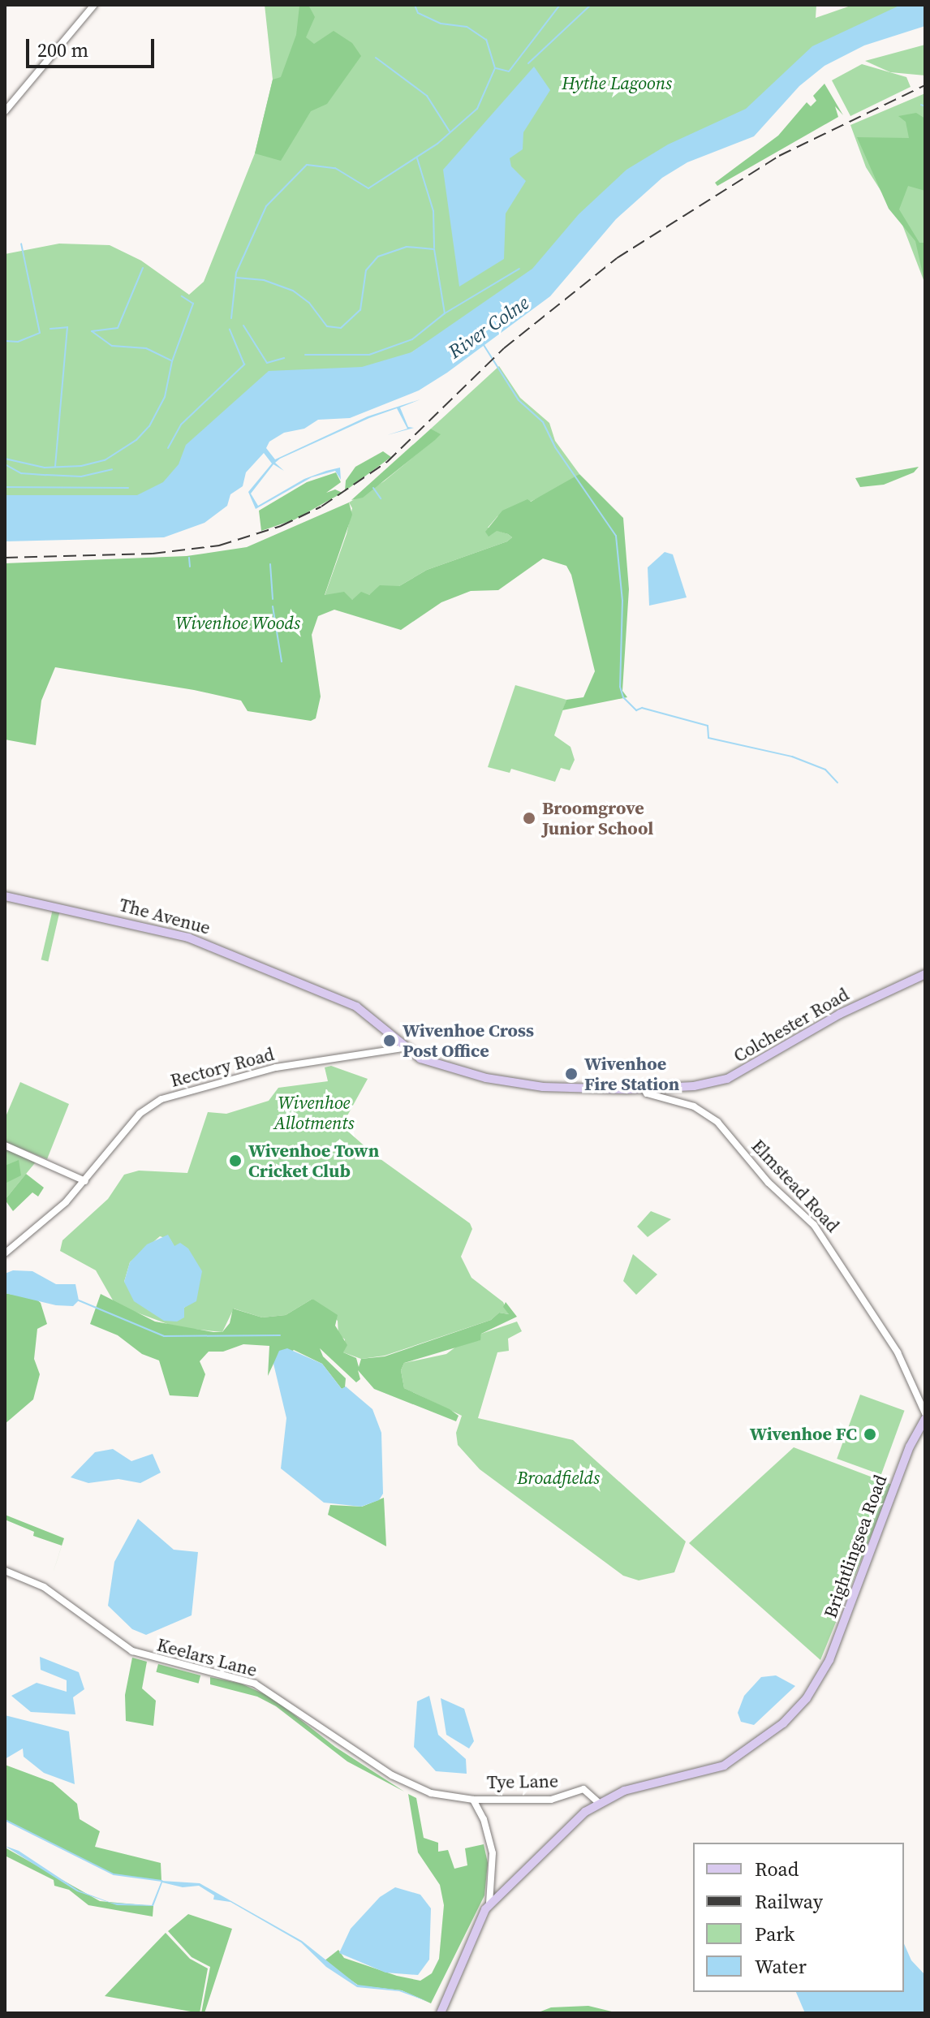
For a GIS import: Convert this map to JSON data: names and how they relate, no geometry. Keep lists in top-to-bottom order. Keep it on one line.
{"streets":{"main road":["The Avenue","Colchester Road","Brightlingsea Road"],"street":["Rectory Road","Elmstead Road","Keelars Lane","Tye Lane"]},"crossings":[["The Avenue","Colchester Road"],["The Avenue","Rectory Road"],["Colchester Road","Rectory Road"],["Colchester Road","Elmstead Road"],["Brightlingsea Road","Tye Lane"],["Keelars Lane","Tye Lane"]],"water":["River Colne"],"parks":["Hythe Lagoons","Wivenhoe Woods","Wivenhoe Allotments","Broadfields"],"places":["Broomgrove Junior School","Wivenhoe Cross Post Office","Wivenhoe Fire Station","Wivenhoe Town Cricket Club","Wivenhoe FC"],"legend":["Road","Railway","Park","Water"],"scale_bar":"200 m"}
